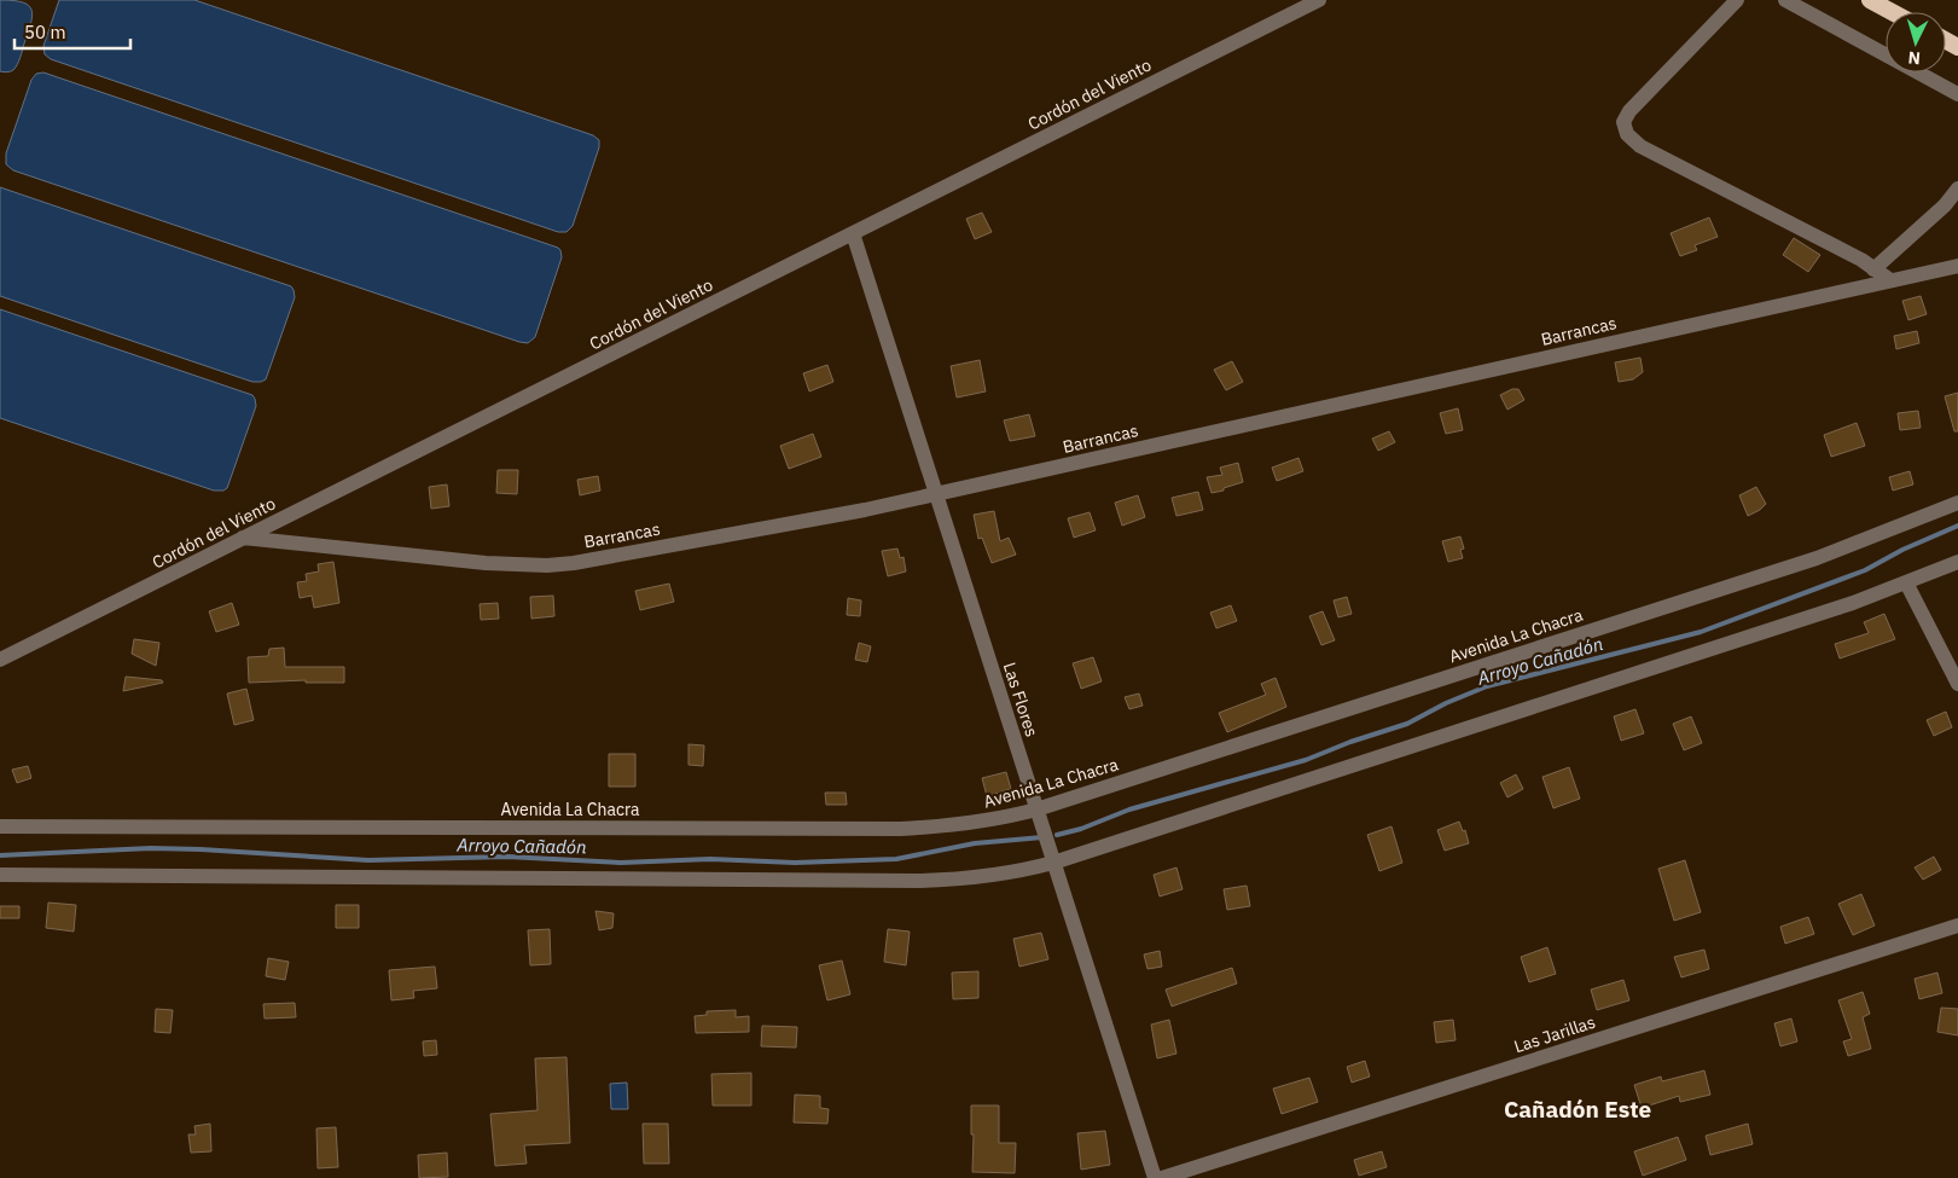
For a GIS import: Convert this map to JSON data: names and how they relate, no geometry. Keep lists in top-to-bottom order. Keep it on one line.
{"streets":{"street":["Cordón del Viento","Barrancas","Avenida La Chacra","Las Flores","Las Jarillas"]},"crossings":[["Cordón del Viento","Barrancas"],["Cordón del Viento","Las Flores"],["Barrancas","Las Flores"],["Avenida La Chacra","Las Flores"]],"districts":["Cañadón Este"],"water":["Arroyo Cañadón"],"scale_bar":"50 m","north":"bottom"}
